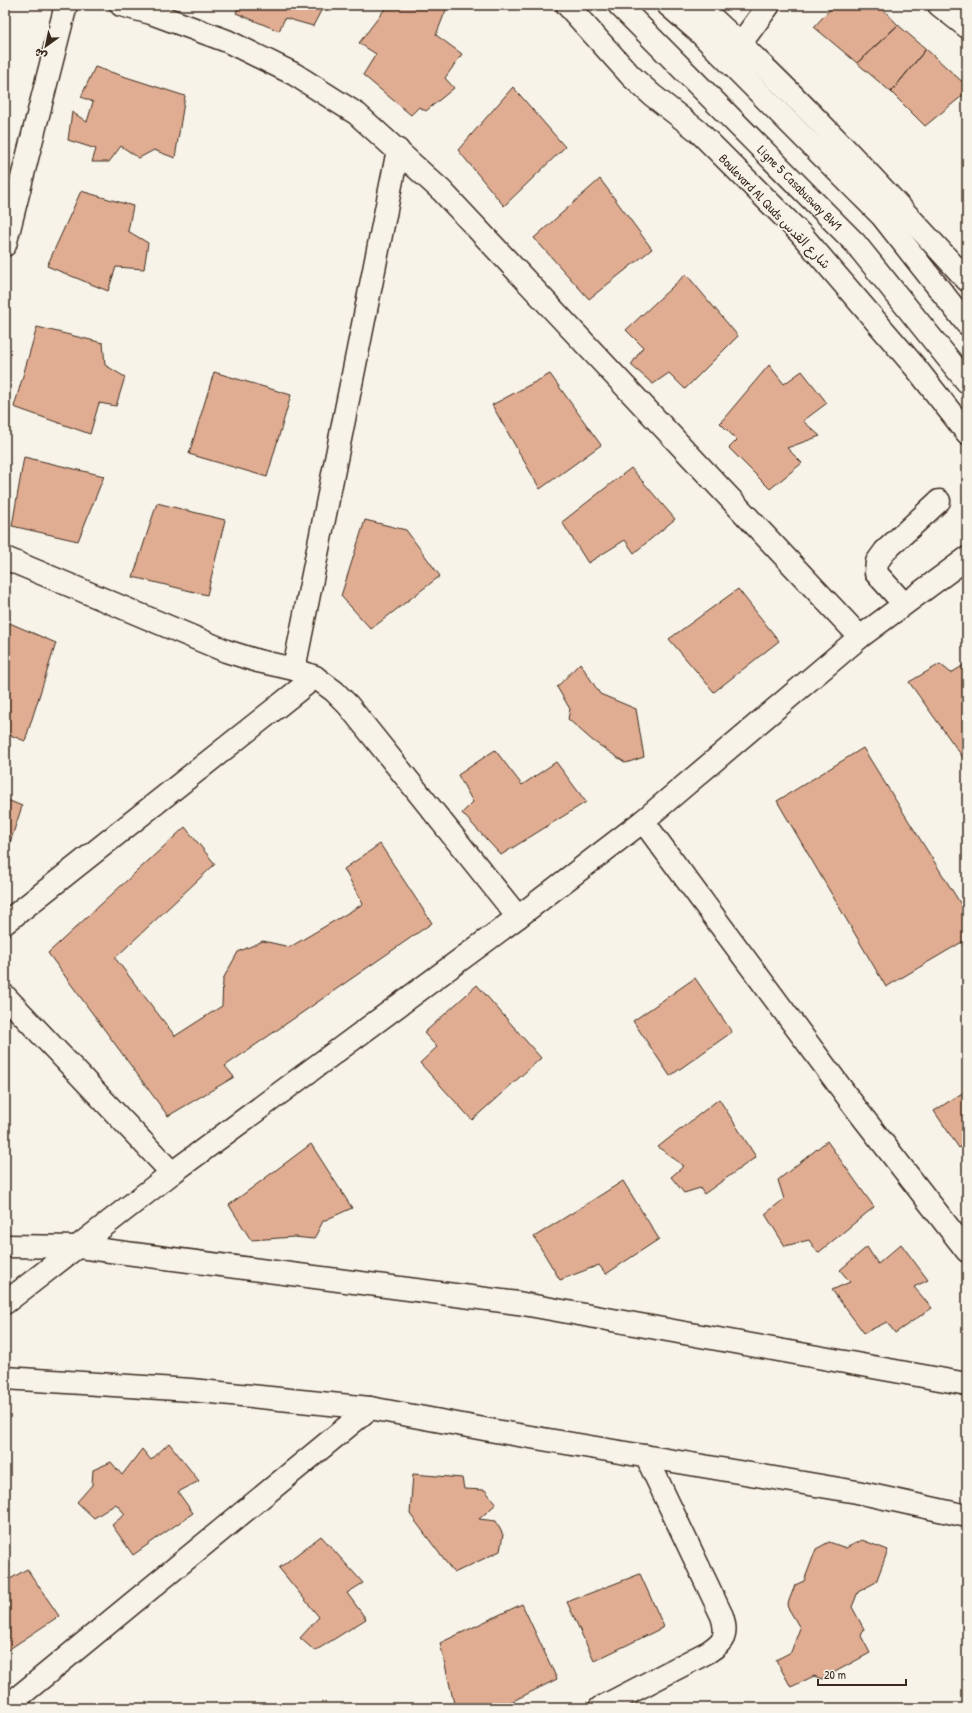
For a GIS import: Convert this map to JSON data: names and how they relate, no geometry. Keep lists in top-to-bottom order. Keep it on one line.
{"streets":{"street":["Ligne 5 Casabusway BW1","Boulevard Al Quds شارع القدس"]},"scale_bar":"20 m","north":"bottom left"}
